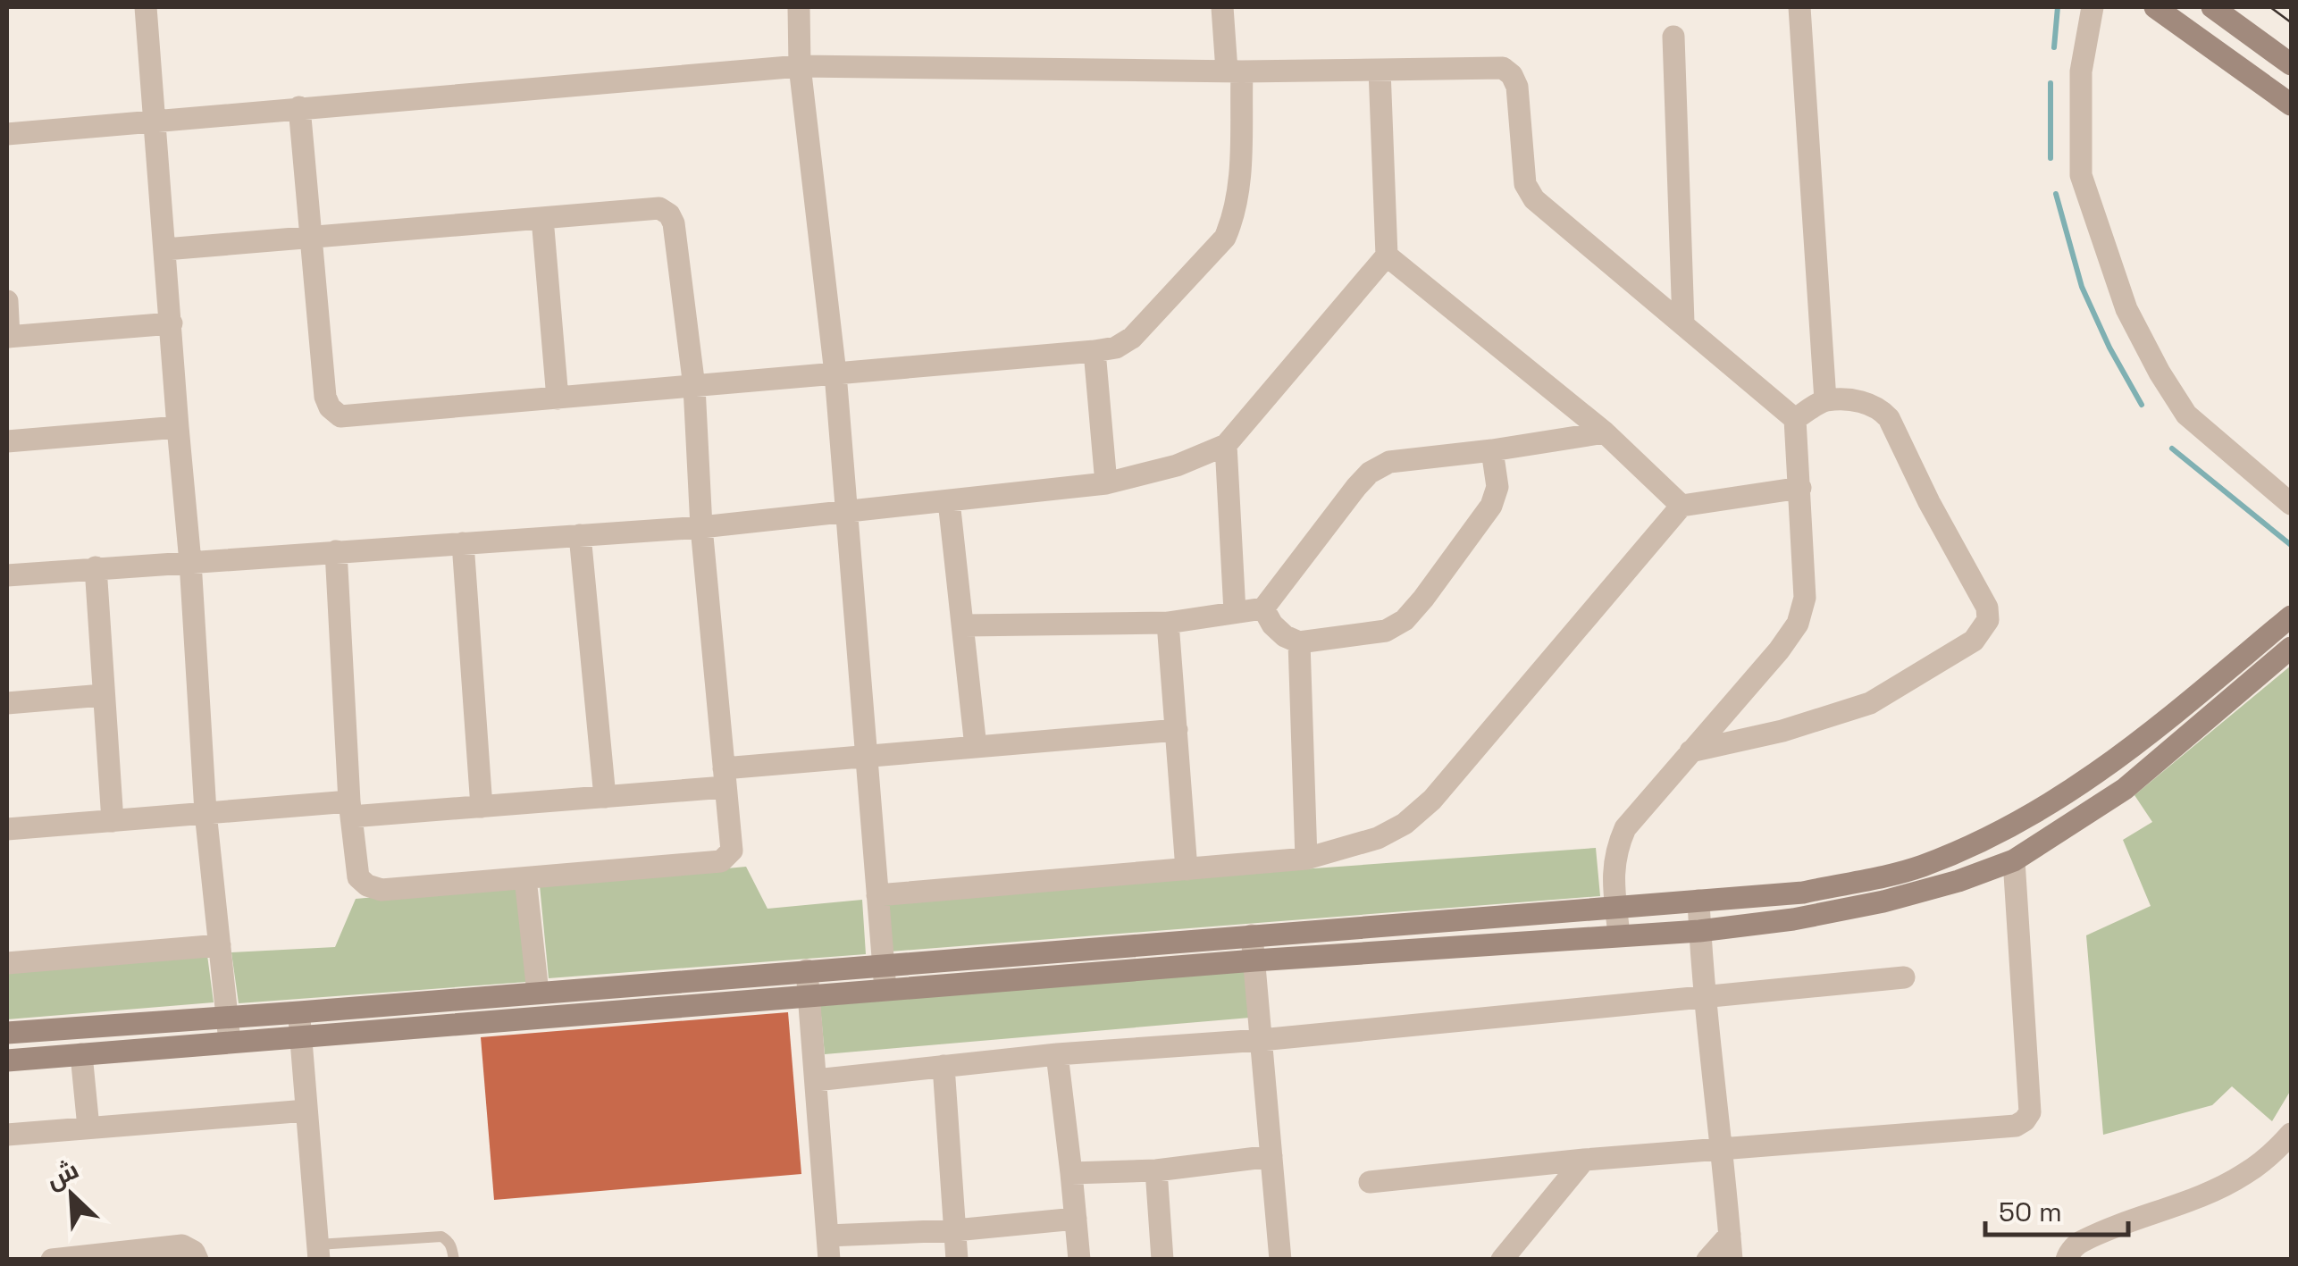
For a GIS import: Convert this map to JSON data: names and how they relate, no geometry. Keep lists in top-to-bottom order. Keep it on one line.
{"scale_bar":"50 m","north":"top left"}
